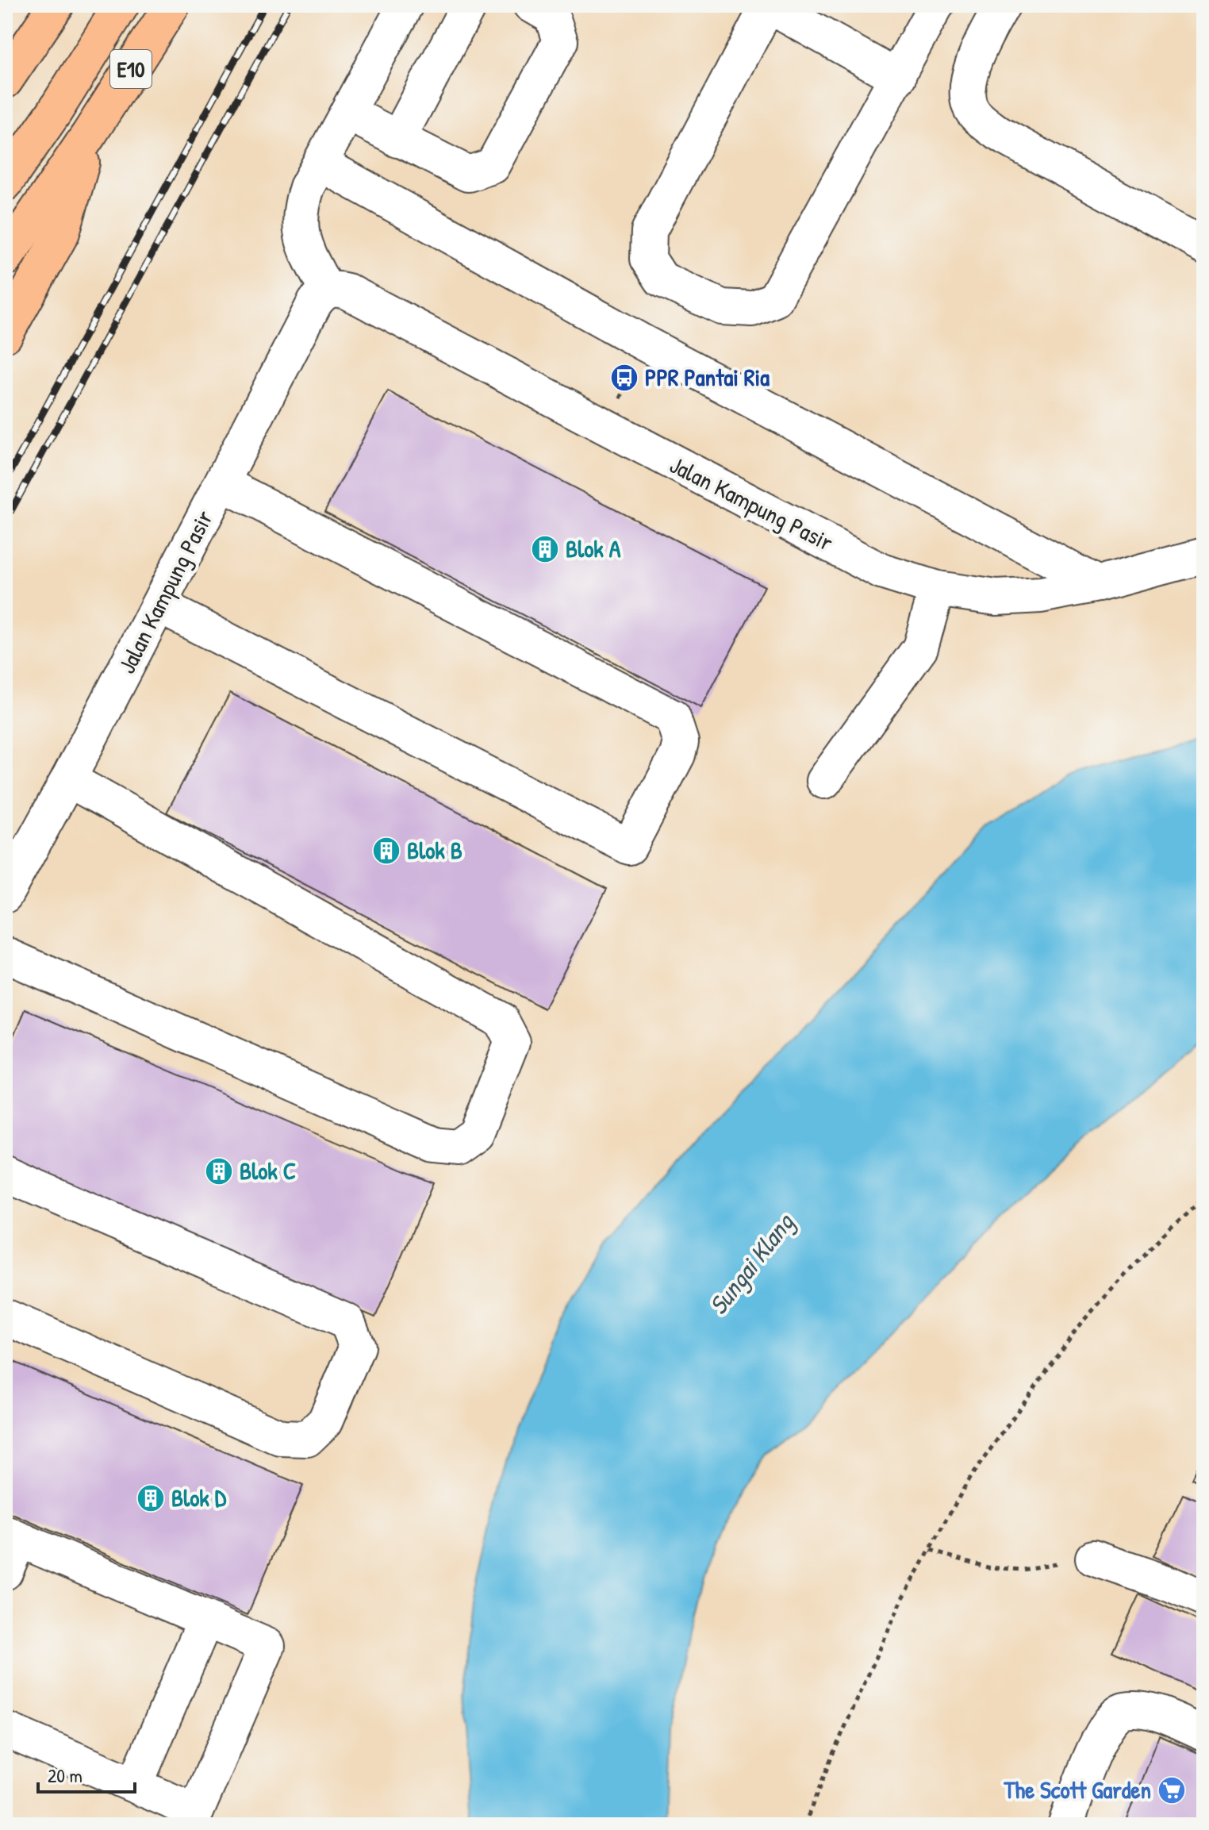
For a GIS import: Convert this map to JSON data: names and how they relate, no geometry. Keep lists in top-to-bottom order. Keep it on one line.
{"streets":{"main road":["E10"],"street":["Jalan Kampung Pasir"]},"water":["Sungai Klang"],"places":{"bus stop":["PPR Pantai Ria"],"building":["Blok A","Blok B","Blok C","Blok D"],"supermarket":["The Scott Garden"]},"scale_bar":"20 m"}
